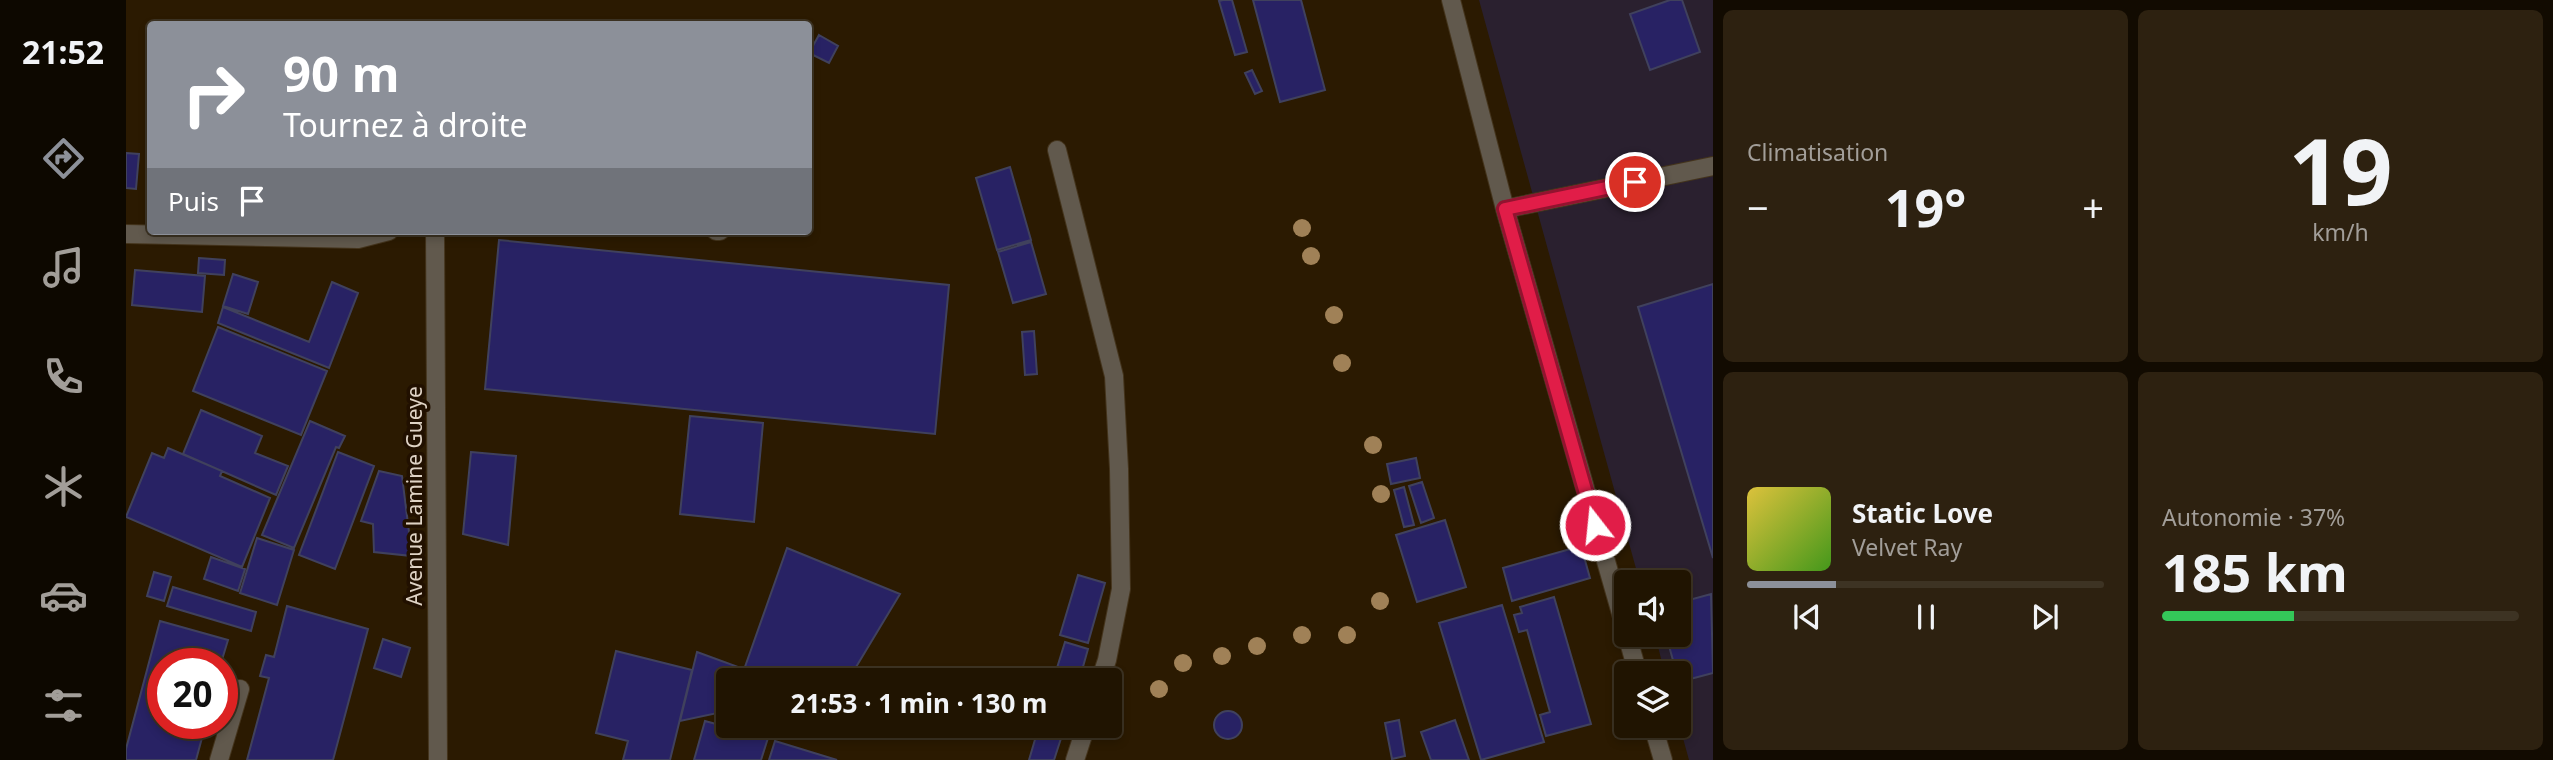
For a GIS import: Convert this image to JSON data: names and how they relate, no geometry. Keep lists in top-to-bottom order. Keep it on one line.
{"streets":{"street":["Avenue Lamine Gueye"]},"page":{"tabs":"21:52","tile":["Climatisation",["19","km/h"],["Autonomie · 37%","185 km"]],"turn":["90 m","Tournez à droite"],"then":"Puis","heat":["−","19°","+"],"song":["Static Love","Velvet Ray"],"limit":"20","trip":"21:53 · 1 min · 130 m"}}
